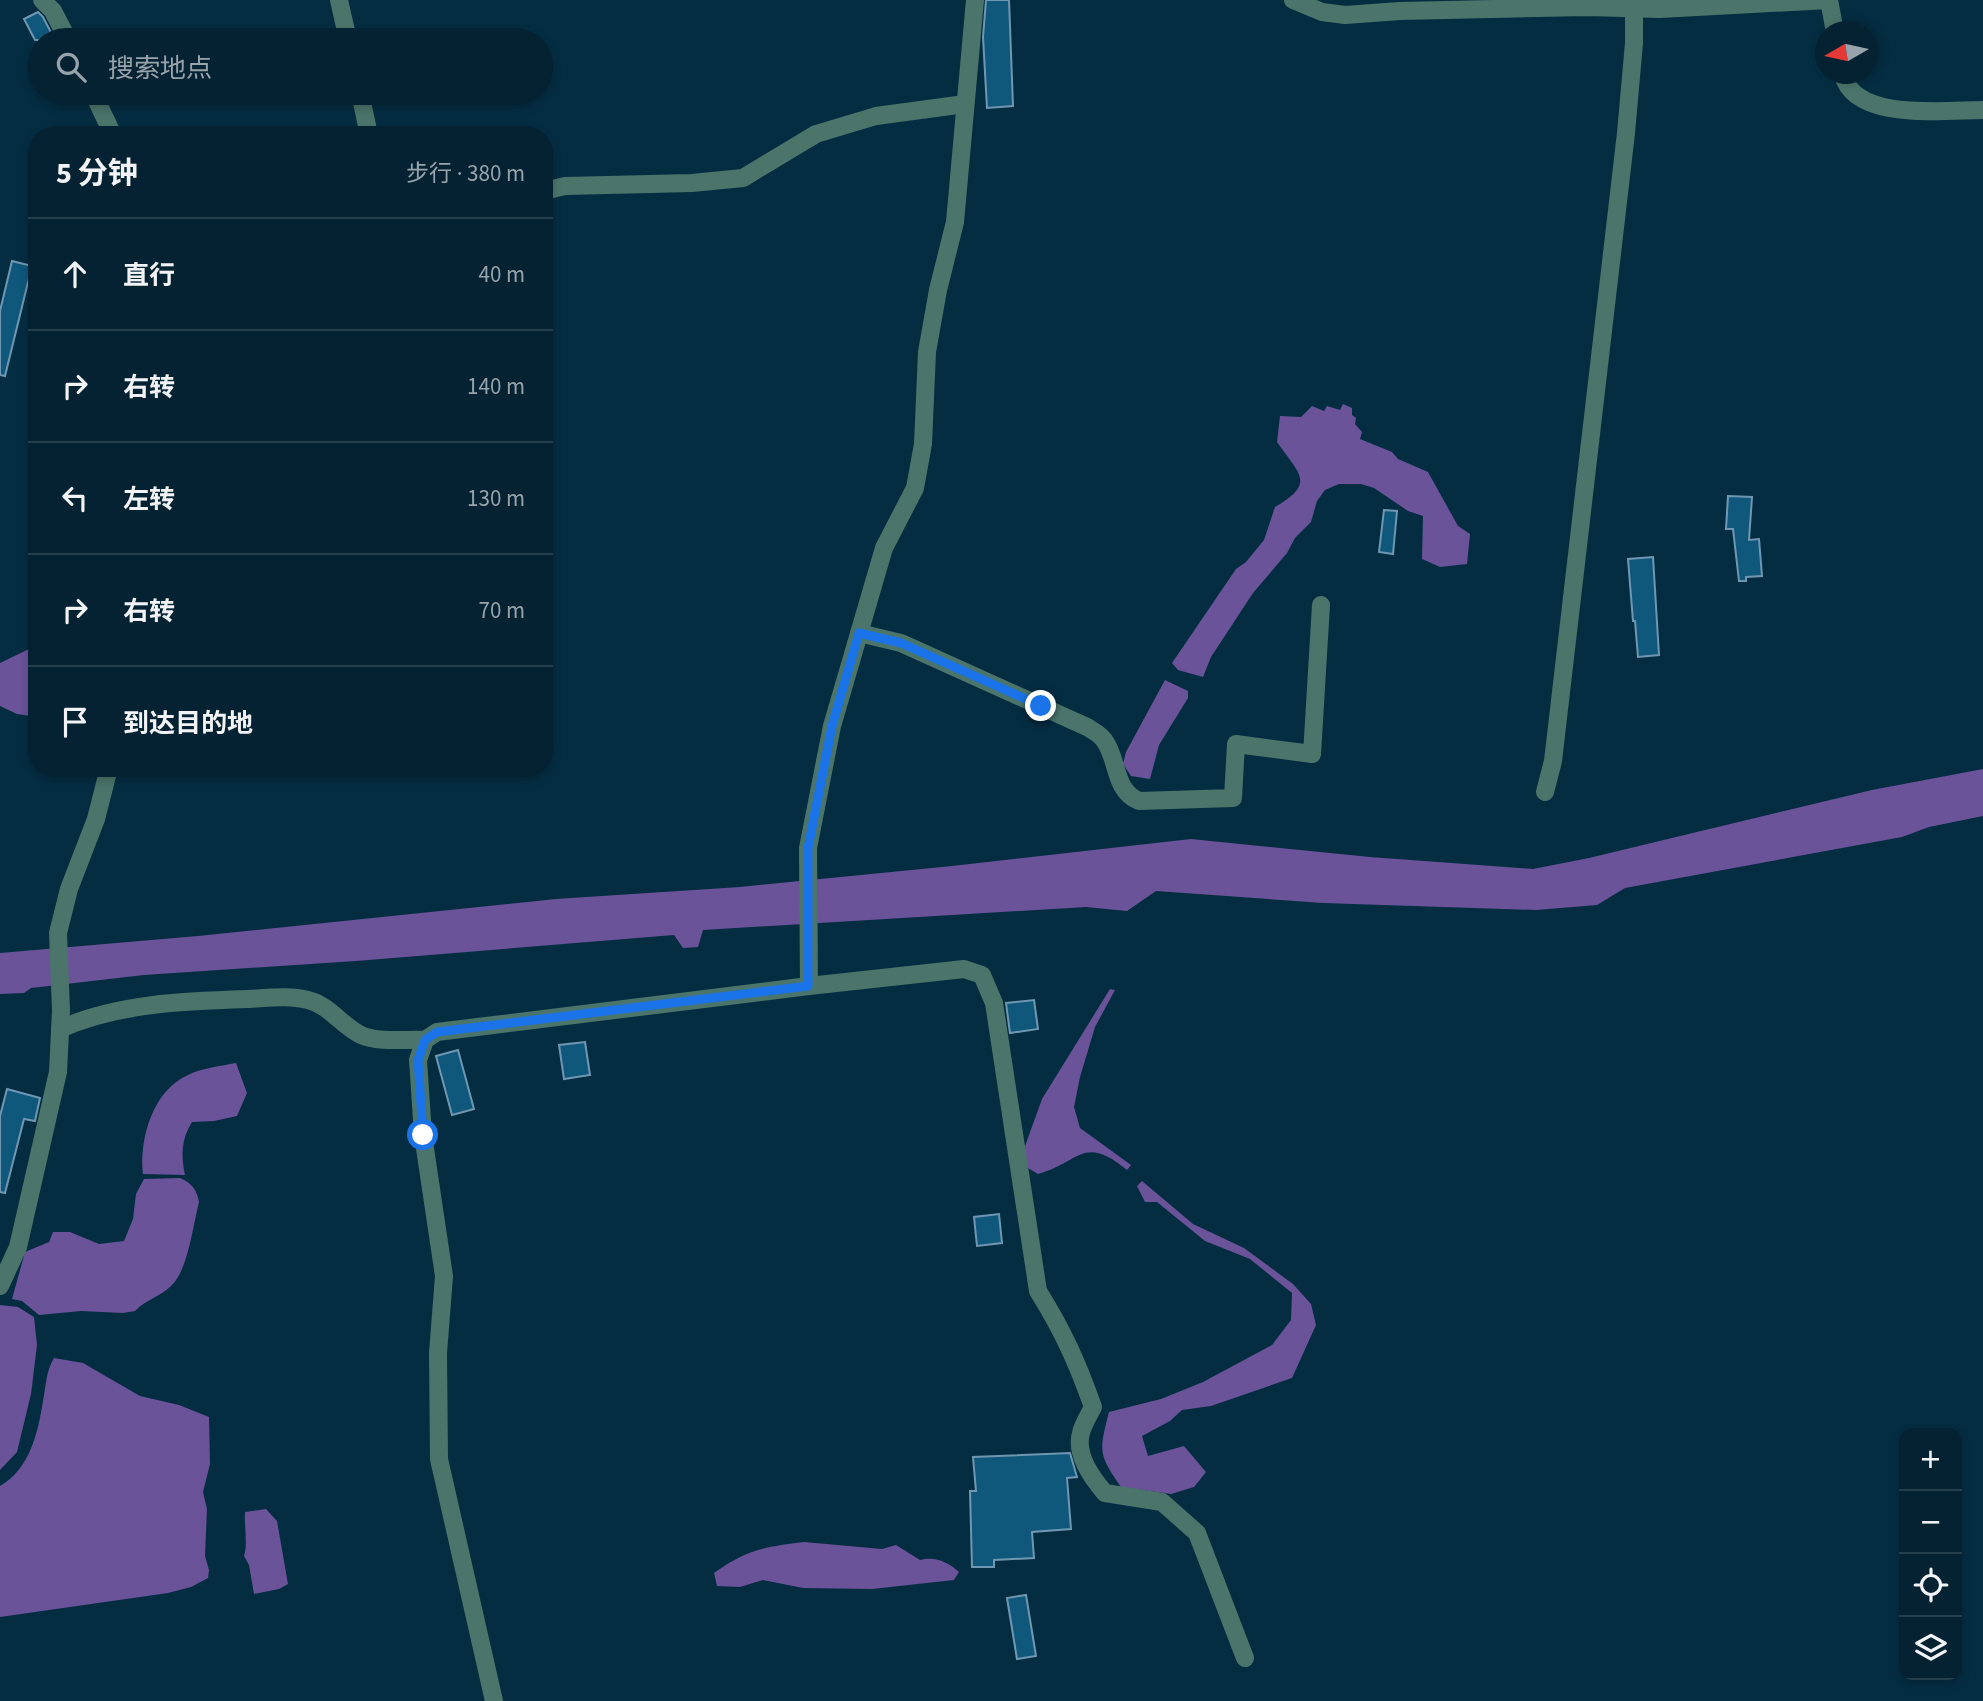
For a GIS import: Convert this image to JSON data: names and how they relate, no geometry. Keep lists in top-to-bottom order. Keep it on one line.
{"north":"left","page":{"search":"搜索地点","heading":["5 分钟","步行 · 380 m"],"list":[["直行","40 m"],["右转","140 m"],["左转","130 m"],["右转","70 m"],"到达目的地"],"map_buttons":["+","−"]}}
